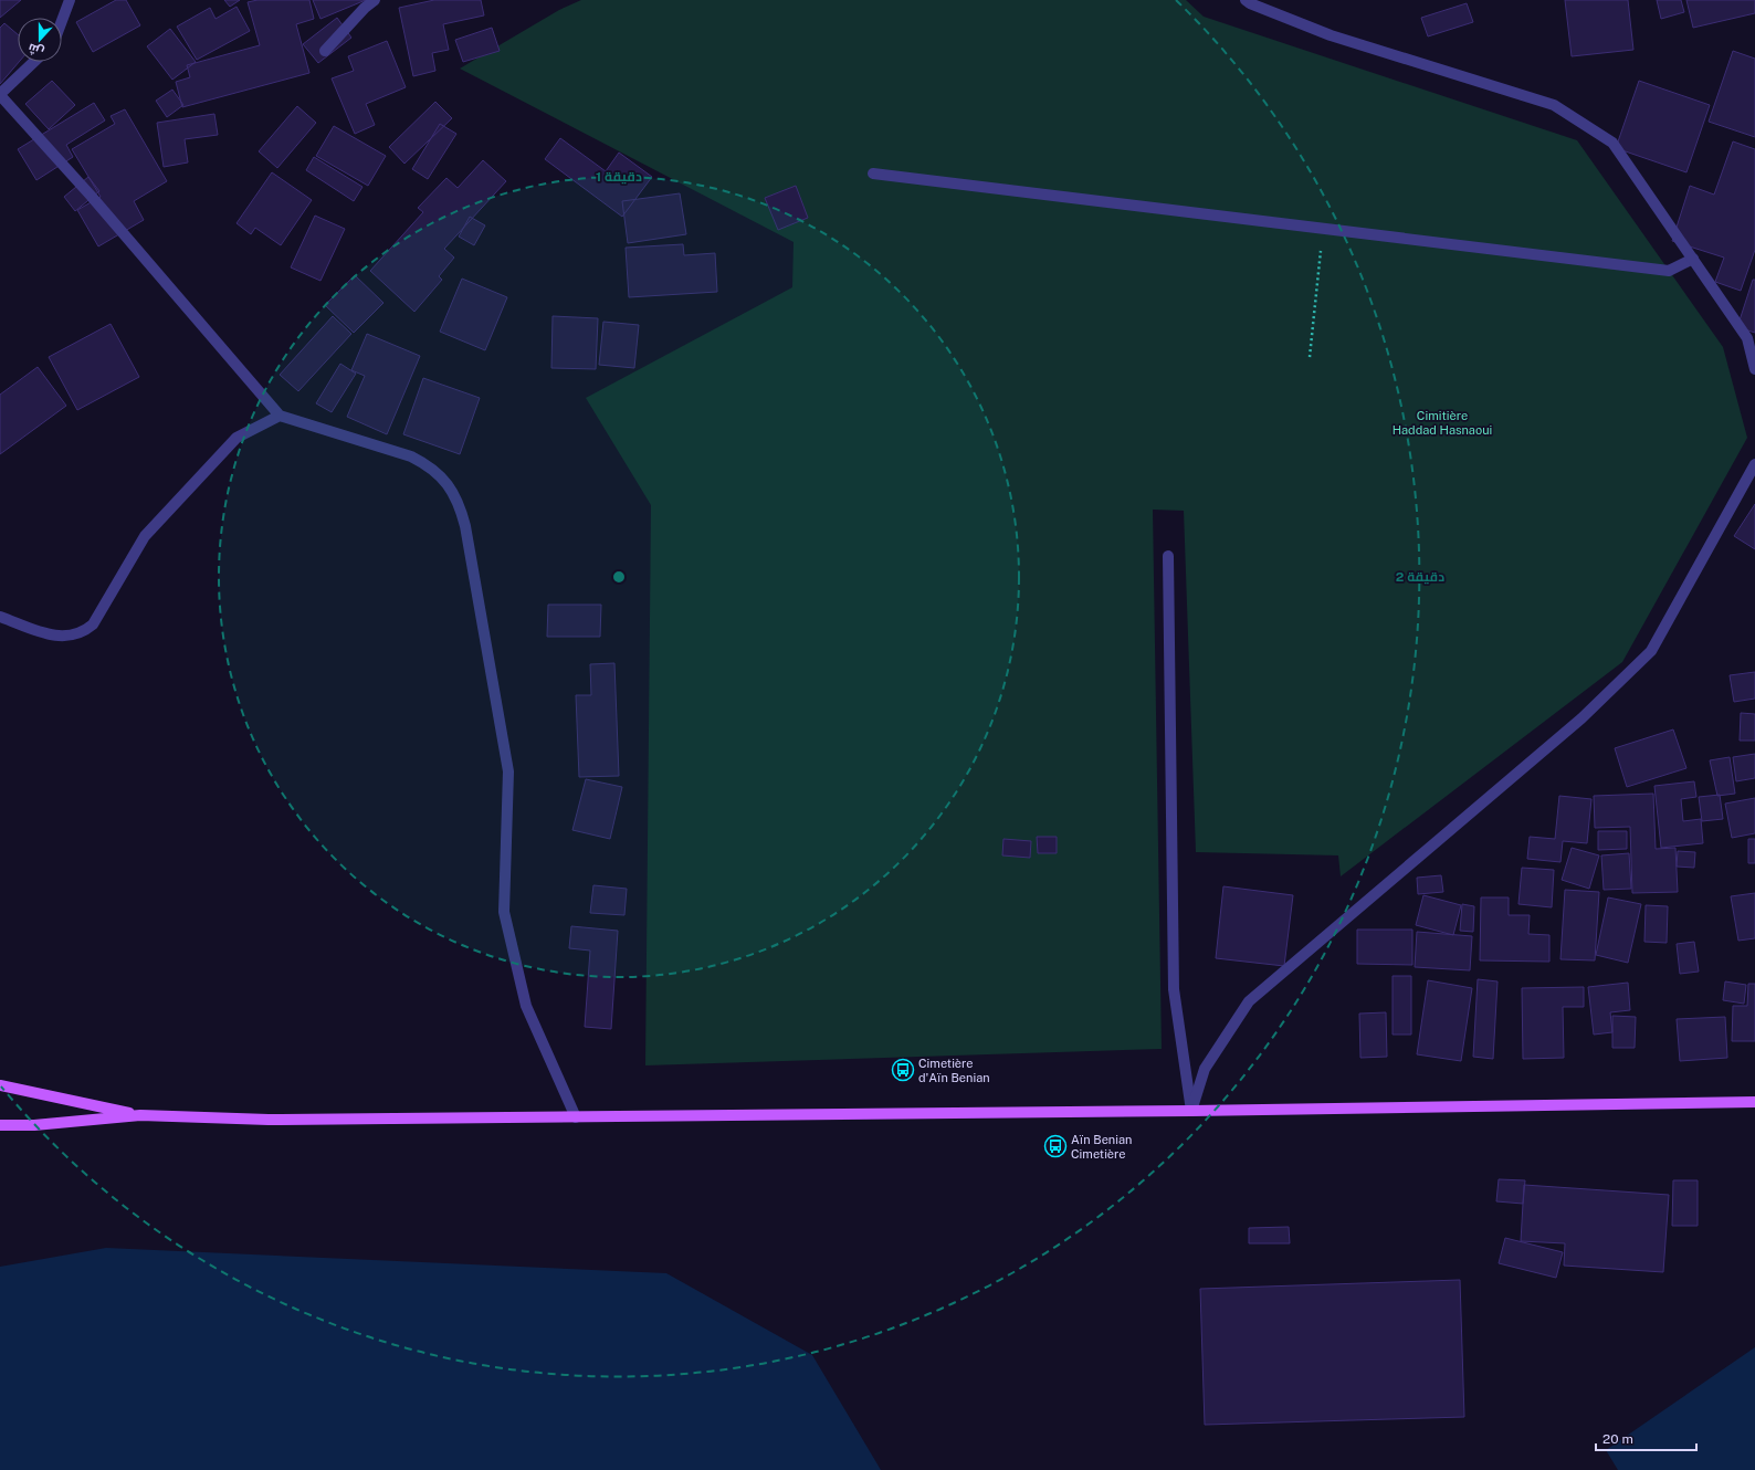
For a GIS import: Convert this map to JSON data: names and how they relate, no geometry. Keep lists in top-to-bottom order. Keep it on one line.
{"parks":["Cimitière Haddad Hasnaoui"],"places":{"bus stop":["Cimetière d'Aïn Benian","Aïn Benian Cimetière"]},"scale_bar":"20 m","north":"bottom","rings":["1 دقيقة","2 دقيقة"]}
